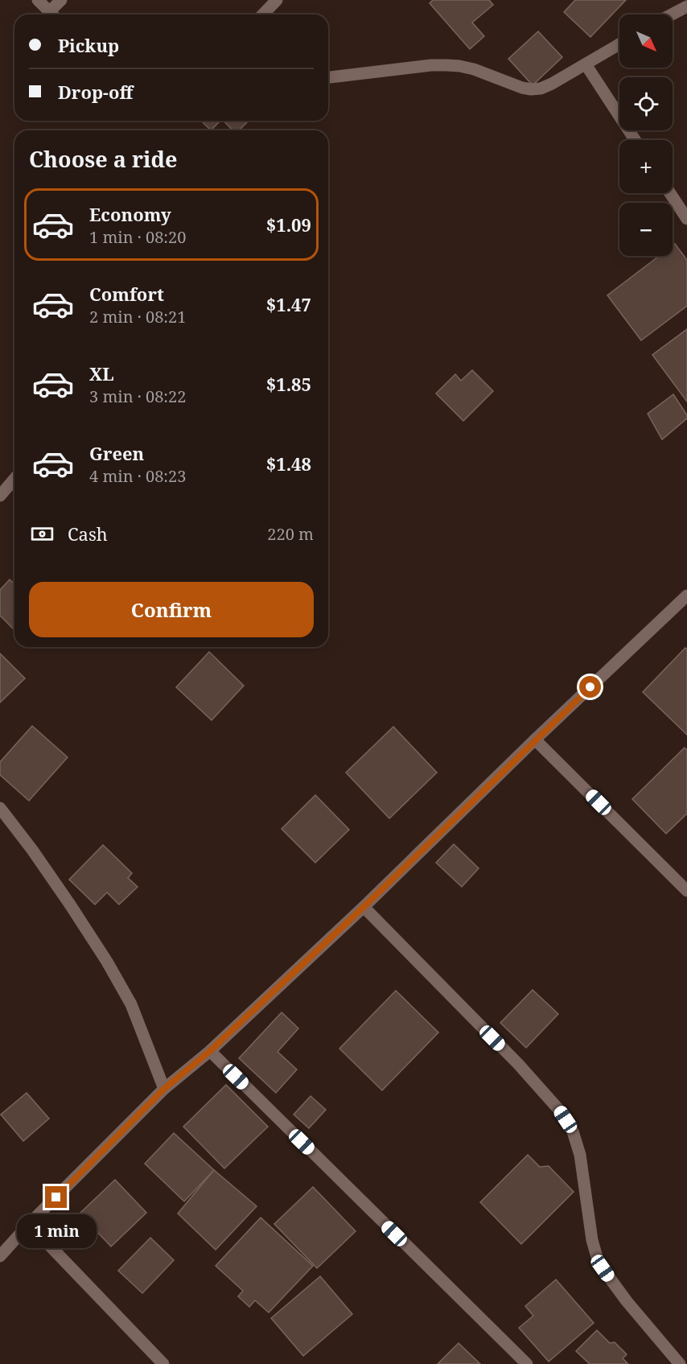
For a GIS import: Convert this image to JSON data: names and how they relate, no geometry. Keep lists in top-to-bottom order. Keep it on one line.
{"north":"bottom right","page":{"map_buttons":["+","−"],"banner":["Pickup","Drop-off"],"heading":"Choose a ride","list":[{"name":"Economy","note":"1 min · 08:20","value":"$1.09"},{"name":"Comfort","note":"2 min · 08:21","value":"$1.47"},{"name":"XL","note":"3 min · 08:22","value":"$1.85"},{"name":"Green","note":"4 min · 08:23","value":"$1.48"}],"pay":["Cash","220 m"],"buttons":"Confirm","bubble":"1 min"}}
